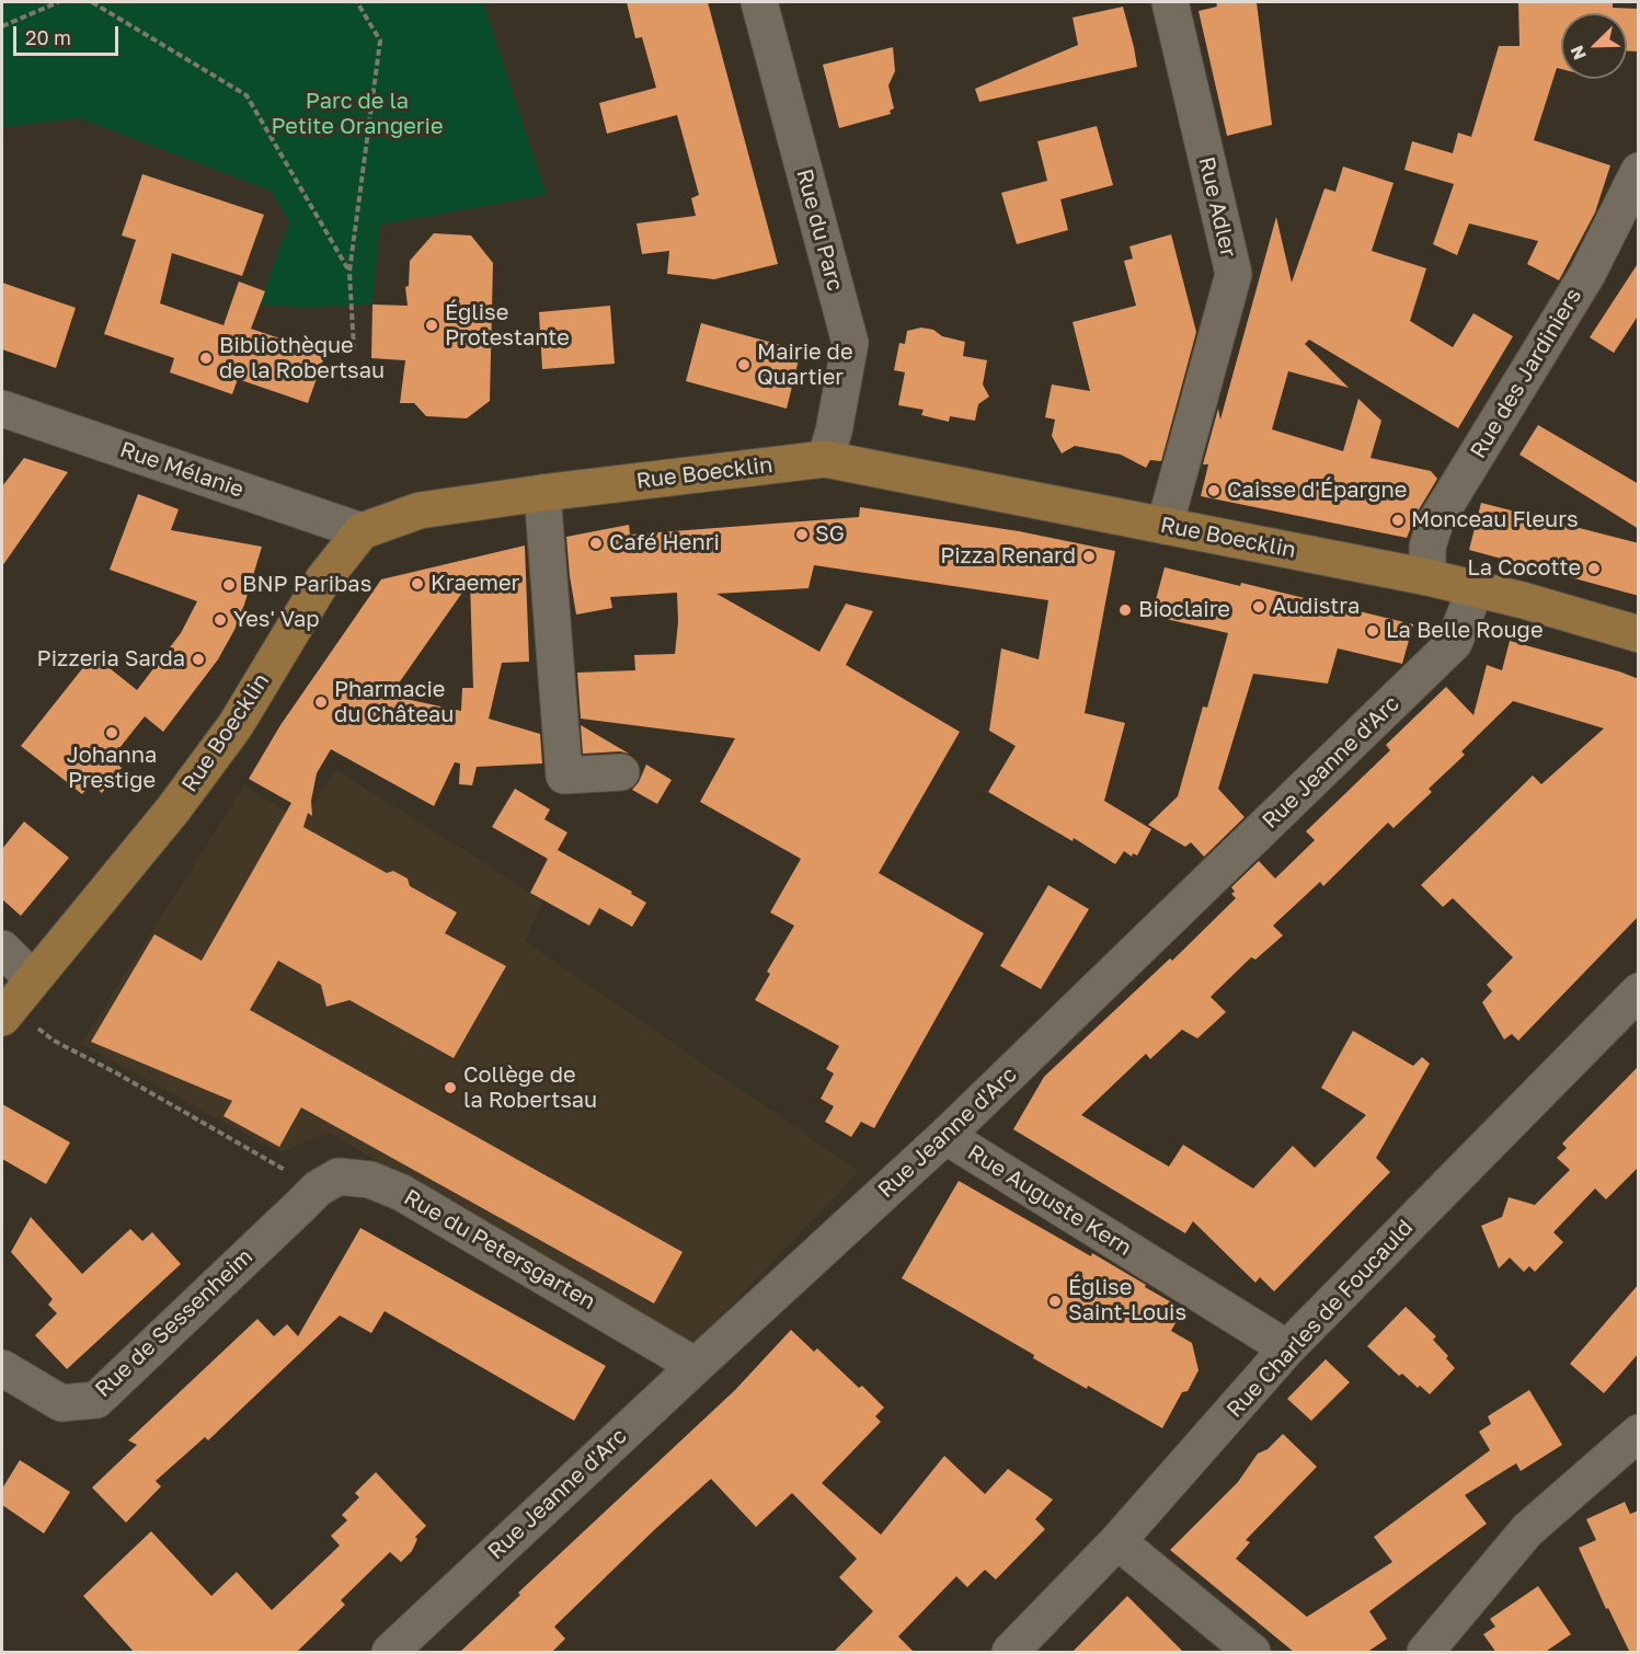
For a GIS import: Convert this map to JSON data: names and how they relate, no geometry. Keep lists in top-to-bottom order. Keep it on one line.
{"streets":{"main road":["Rue Boecklin"],"street":["Rue Adler","Rue du Parc","Rue des Jardiniers","Rue Mélanie","Rue Jeanne d'Arc","Rue Auguste Kern","Rue du Petersgarten","Rue Charles de Foucauld","Rue de Sessenheim"]},"crossings":[["Rue Adler","Rue Boecklin"],["Rue du Parc","Rue Boecklin"],["Rue des Jardiniers","Rue Boecklin"],["Rue Mélanie","Rue Boecklin"],["Rue Boecklin","Rue Jeanne d'Arc"],["Rue Jeanne d'Arc","Rue Auguste Kern"],["Rue Jeanne d'Arc","Rue du Petersgarten"],["Rue Auguste Kern","Rue Charles de Foucauld"],["Rue du Petersgarten","Rue de Sessenheim"]],"parks":["Parc de la Petite Orangerie"],"places":["Église Protestante","Bibliothèque de la Robertsau","Mairie de Quartier","Caisse d'Épargne","Monceau Fleurs","SG","Café Henri","Pizza Renard","La Cocotte","Kraemer","BNP Paribas","Audistra","Bioclaire","Yes' Vap","La Belle Rouge","Pizzeria Sarda","Pharmacie du Château","Johanna Prestige","Collège de la Robertsau","Église Saint-Louis"],"scale_bar":"20 m","north":"bottom left"}
